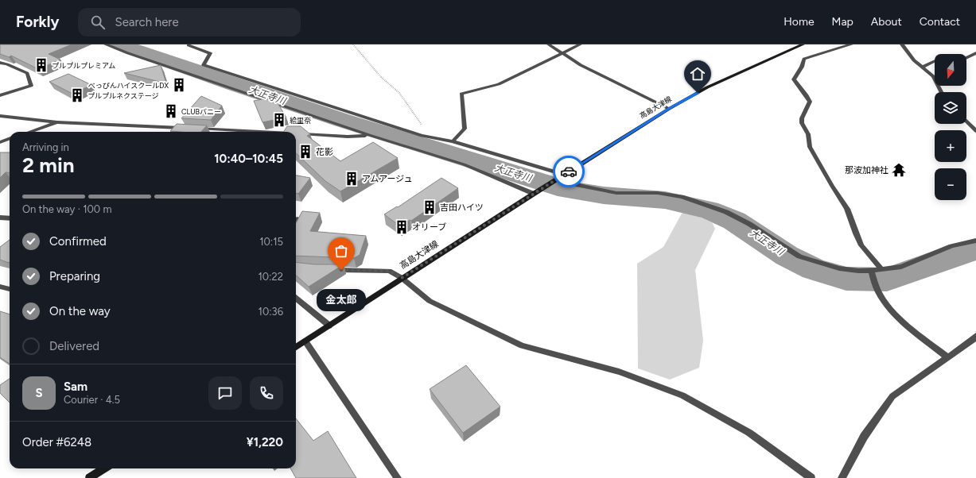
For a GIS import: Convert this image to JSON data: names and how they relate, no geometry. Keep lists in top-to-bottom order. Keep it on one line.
{"streets":{"main road":["高島大津線"]},"water":["大正寺川"],"places":{"building":["プルプルプレミアム","べっぴんハイスクールDX","プルプルネクステージ","CLUBバニー","絵里奈","花影","アムアージュ","吉田ハイツ","オリーブ"],"temple":["那波加神社"],"other":["金太郎"]},"north":"bottom","page":{"header":"Forkly","search":"Search here","nav":["Home","Map","About","Contact"],"map_buttons":["+","−"],"heading":["2 min","Arriving in","10:40–10:45"],"panel":["Sam","Courier · 4.5","Order #6248","¥1,220"],"bar":"On the way · 100 m","list":[["Confirmed","10:15"],["Preparing","10:22"],["On the way","10:36"],"Delivered"],"bubble":"金太郎","round":"S"}}
